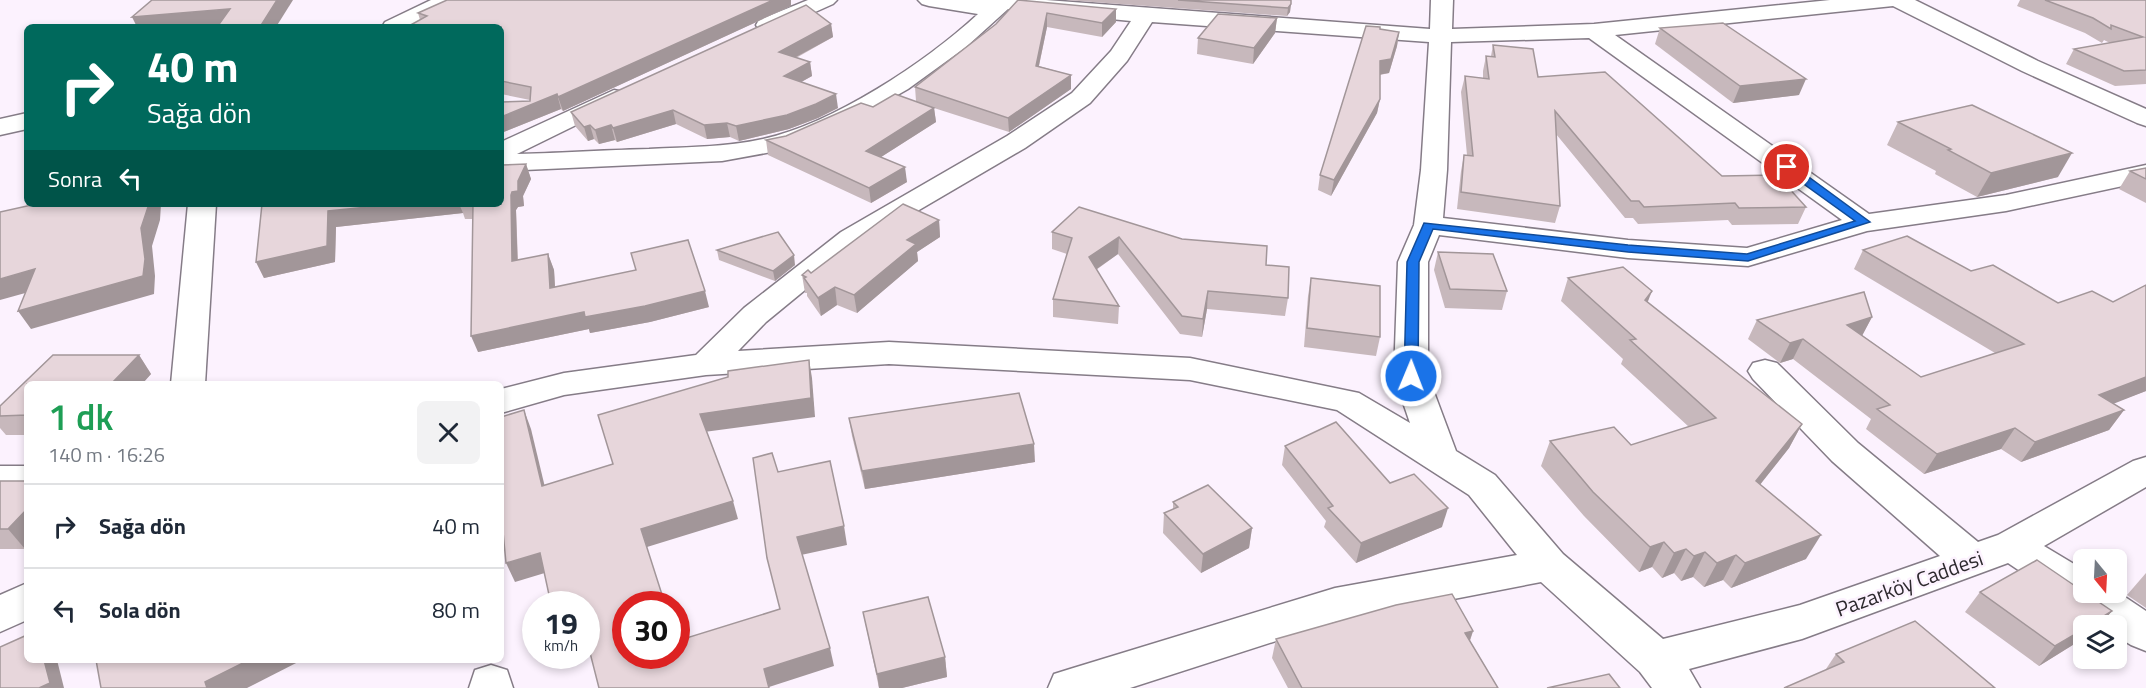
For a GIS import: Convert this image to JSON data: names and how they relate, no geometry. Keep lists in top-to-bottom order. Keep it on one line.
{"streets":{"street":["Pazarköy Caddesi"]},"north":"bottom","page":{"turn":["40 m","Sağa dön"],"then":"Sonra","heading":["1 dk","140 m · 16:26"],"list":[{"name":"Sağa dön","value":"40 m"},{"name":"Sola dön","value":"80 m"}],"speed":"19 km/h","limit":"30"}}
